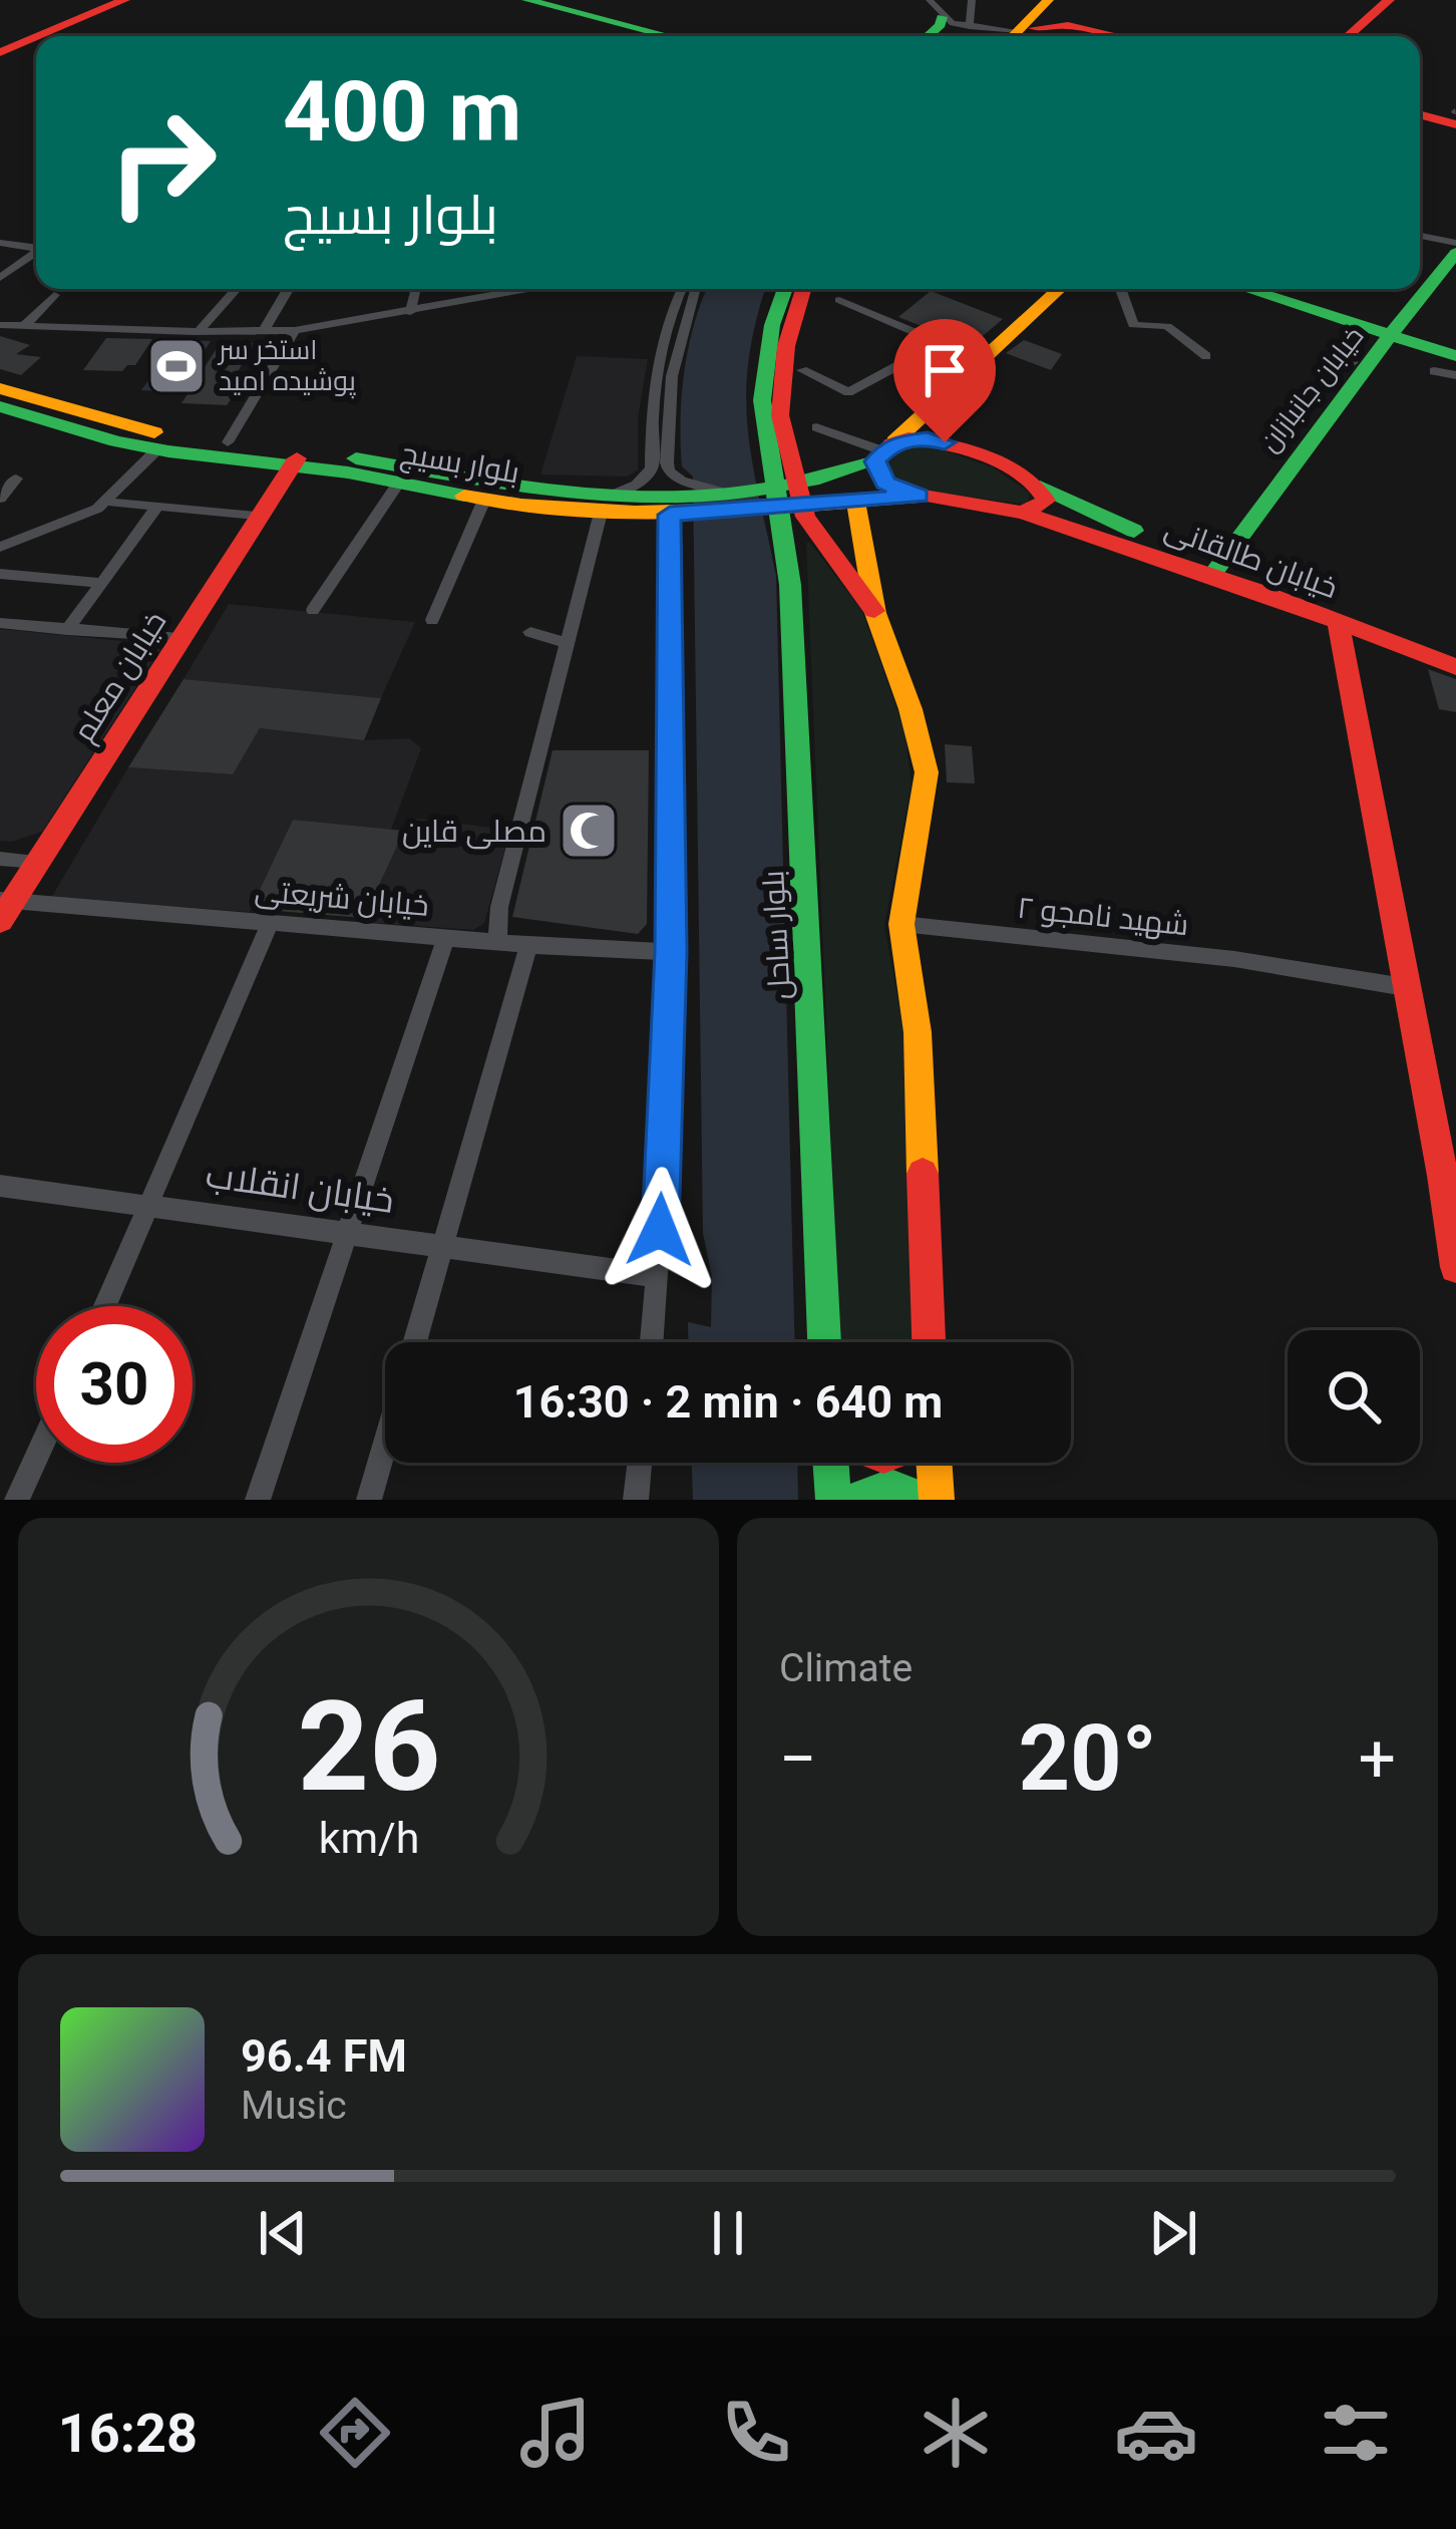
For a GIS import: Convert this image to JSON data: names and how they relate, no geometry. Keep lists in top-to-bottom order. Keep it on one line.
{"streets":{"main road":["خیابان جانبازان","بلوار بسیج","خیابان طالقانی","خیابان معلم","بلوار ساحل"],"street":["خیابان شریعتی","شهید نامجو ۲","خیابان انقلاب"]},"crossings":[["خیابان جانبازان","خیابان طالقانی"],["بلوار بسیج","خیابان طالقانی"],["بلوار بسیج","خیابان معلم"],["بلوار بسیج","بلوار ساحل"],["خیابان معلم","خیابان شریعتی"]],"places":{"sports":["استخر سر پوشیده امید"],"mosque":["مصلی قاین"]},"page":{"turn":["400 m","بلوار بسیج"],"limit":"30","trip":"16:30 · 2 min · 640 m","tile":"Climate","heat":["−","20°","+"],"song":["96.4 FM","Music"],"tabs":"16:28","gauge":["26","km/h"]}}
